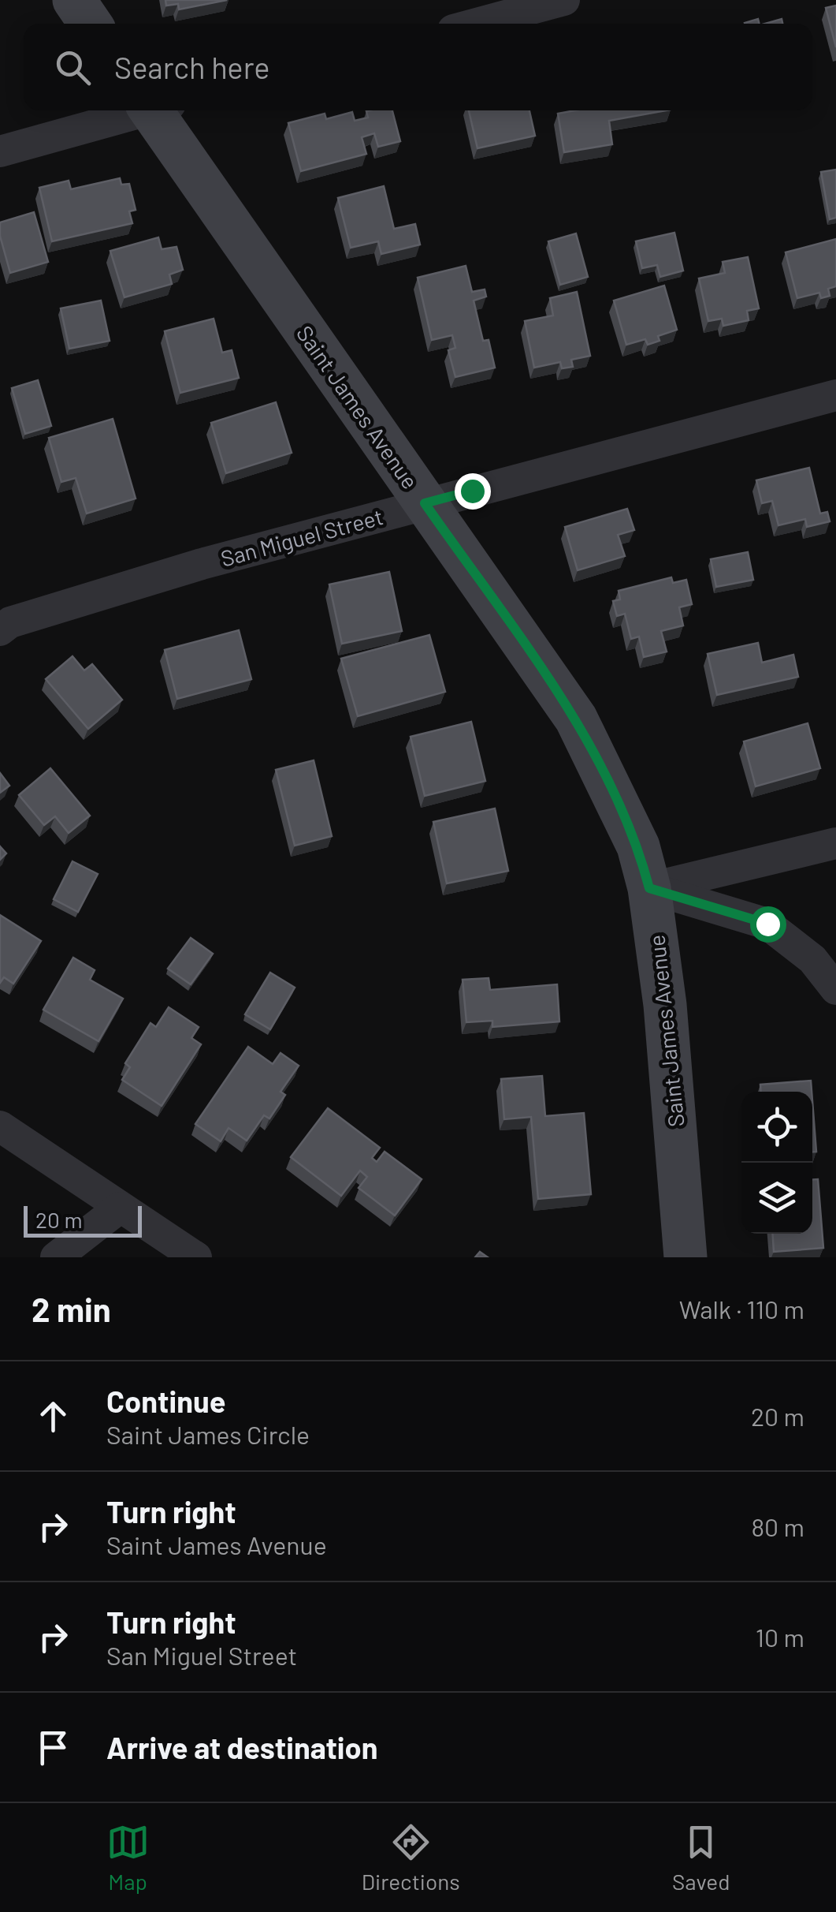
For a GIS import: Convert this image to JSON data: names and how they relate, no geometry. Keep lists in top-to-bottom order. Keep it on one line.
{"streets":{"main road":["Saint James Avenue"],"street":["San Miguel Street"]},"crossings":[["Saint James Avenue","San Miguel Street"]],"scale_bar":"20 m","page":{"search":"Search here","scale":"20 m","heading":["2 min","Walk · 110 m"],"list":[["Continue","Saint James Circle","20 m"],["Turn right","Saint James Avenue","80 m"],["Turn right","San Miguel Street","10 m"],"Arrive at destination"],"nav":["Map","Directions","Saved"]}}
